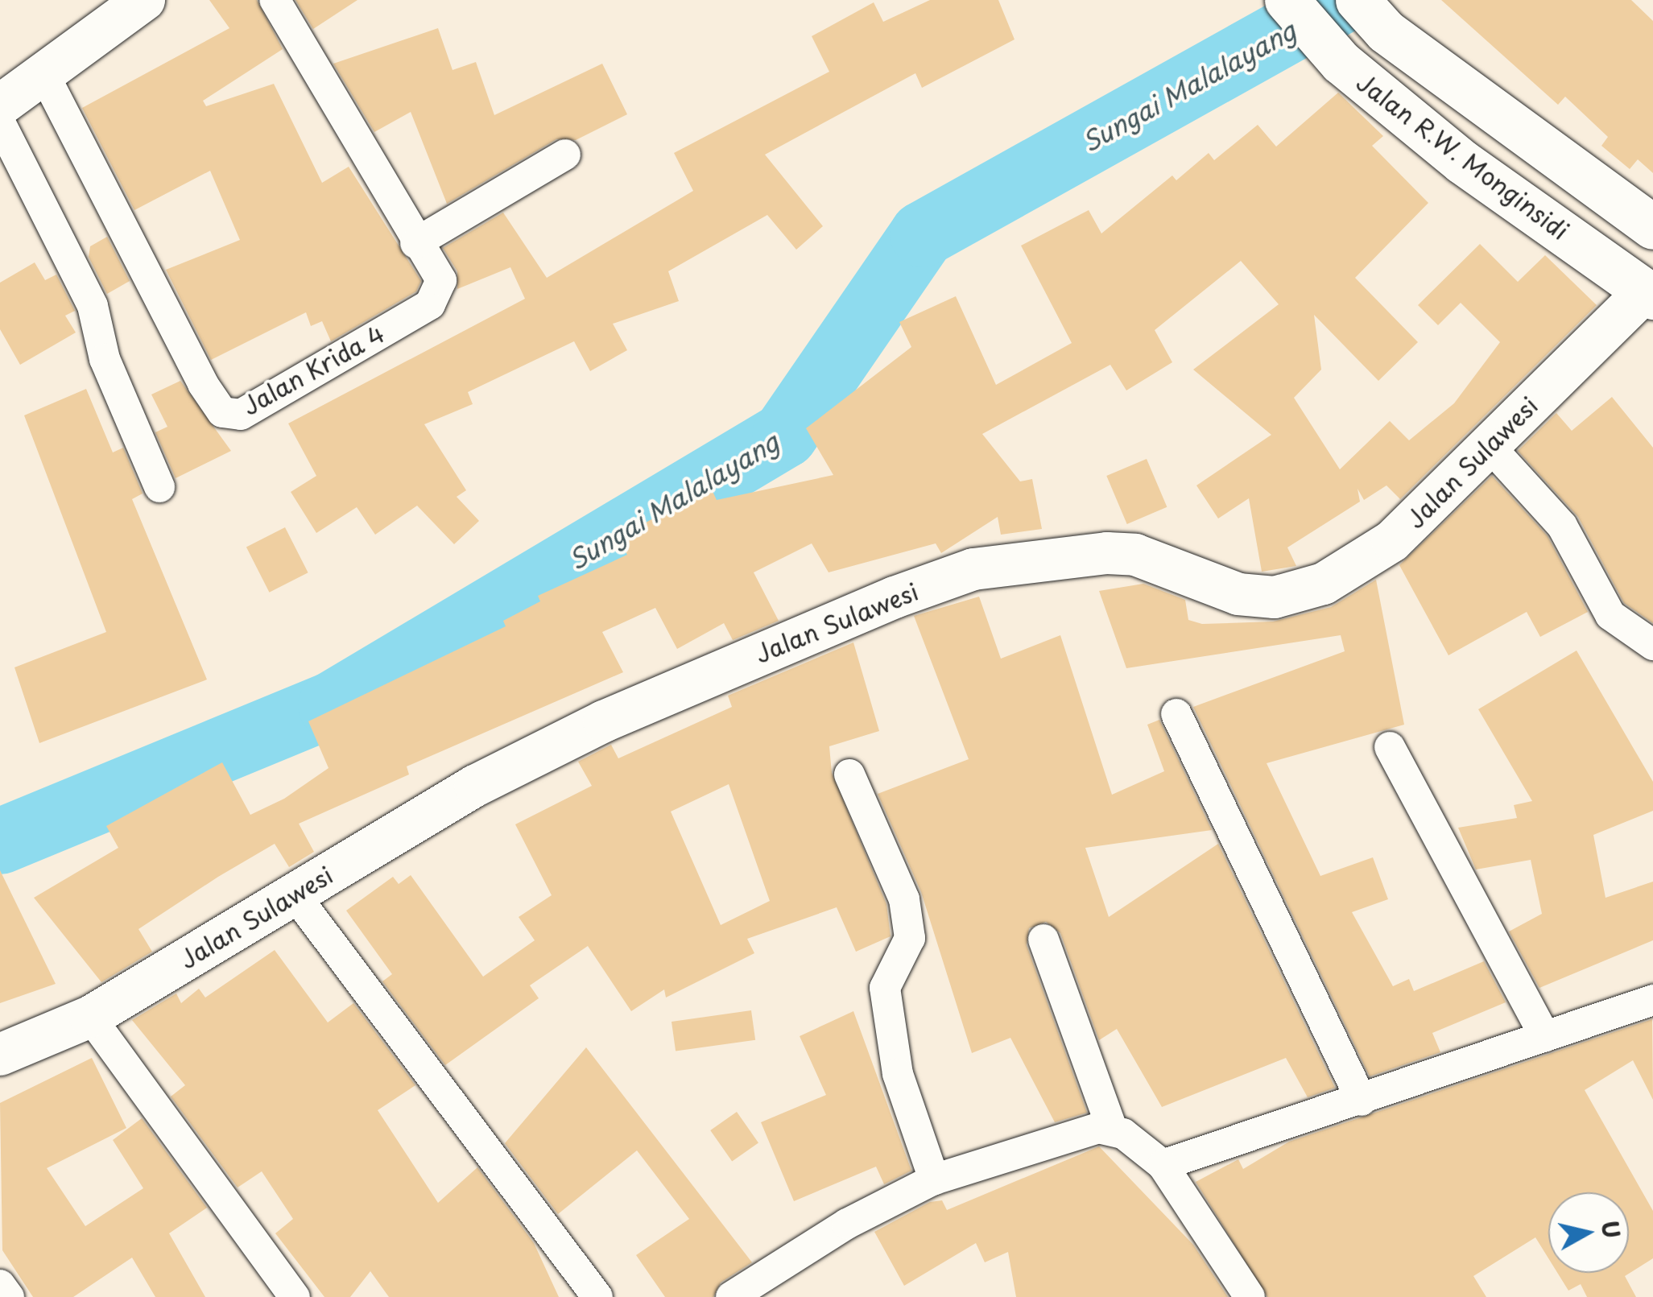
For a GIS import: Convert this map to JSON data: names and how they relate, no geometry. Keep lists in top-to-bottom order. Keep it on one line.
{"streets":{"highway":["Jalan R.W. Monginsidi"],"street":["Jalan Krida 4","Jalan Sulawesi"]},"crossings":[["Jalan R.W. Monginsidi","Jalan Sulawesi"]],"water":["Sungai Malalayang"],"north":"right"}
